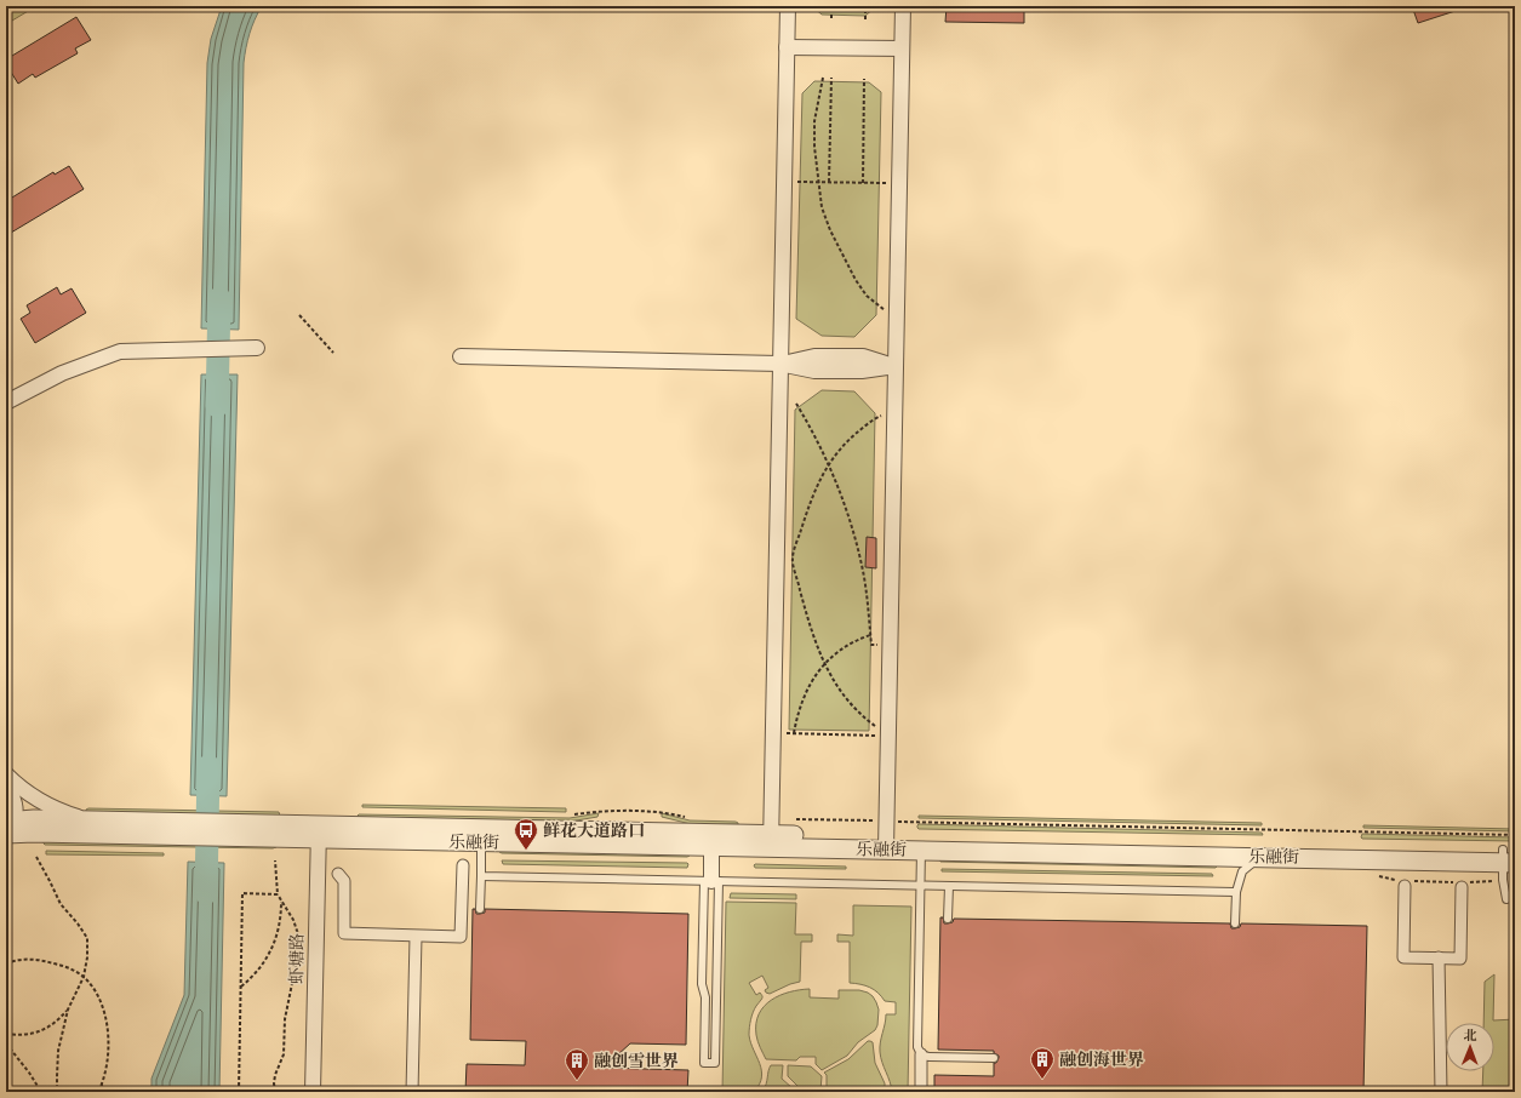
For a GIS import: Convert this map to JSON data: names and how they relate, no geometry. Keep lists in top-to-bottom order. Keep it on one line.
{"streets":{"street":["乐融街","虾塘路"]},"crossings":[["乐融街","虾塘路"]],"places":{"bus stop":["鲜花大道路口"],"building":["融创海世界","融创雪世界"]},"north":"top"}
